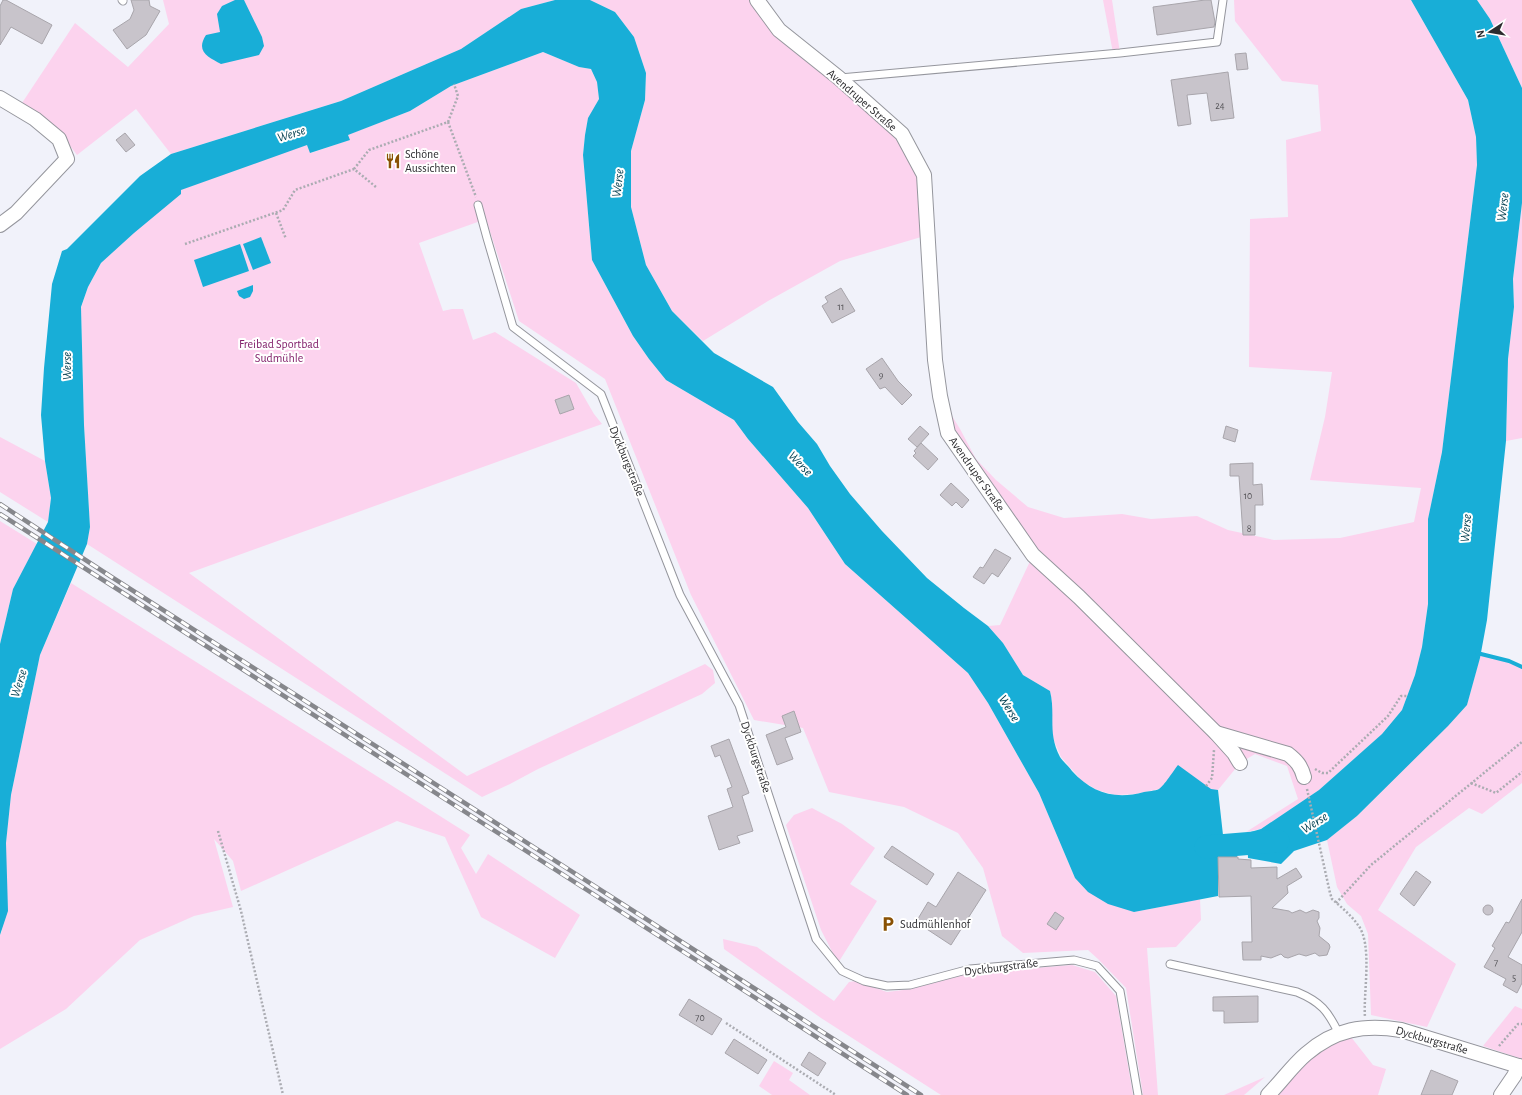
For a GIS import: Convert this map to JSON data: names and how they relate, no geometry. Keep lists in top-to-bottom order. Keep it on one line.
{"streets":{"street":["Avendruper Straße","Dyckburgstraße"]},"water":["Werse"],"parks":["Freibad Sportbad Sudmühle"],"places":{"restaurant":["Schöne Aussichten"],"parking":["Sudmühlenhof"]},"house_numbers":["24","11","9","10","8","7","5","70"],"north":"left"}
